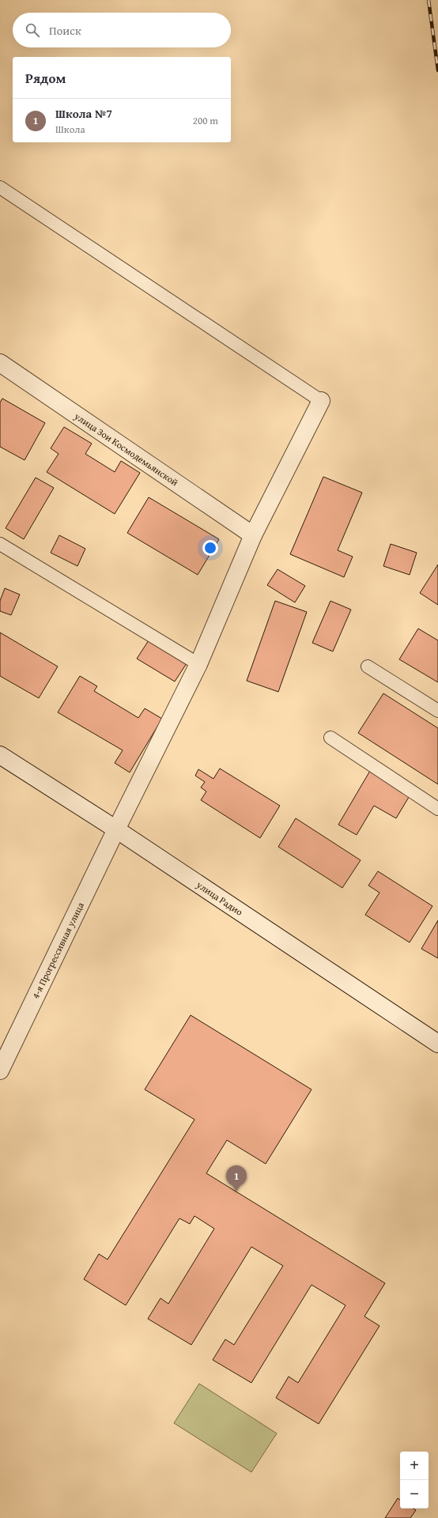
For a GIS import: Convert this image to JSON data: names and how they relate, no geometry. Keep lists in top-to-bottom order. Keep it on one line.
{"streets":{"street":["улица Зои Космодемьянской","улица Радио","4-я Прогрессивная улица"]},"crossings":[["улица Зои Космодемьянской","4-я Прогрессивная улица"],["улица Радио","4-я Прогрессивная улица"]],"page":{"search":"Поиск","heading":"Рядом","list":[{"mark":"1","name":"Школа №7","note":"Школа","value":"200 m"}],"pins":"1","map_buttons":["+","−"]}}
